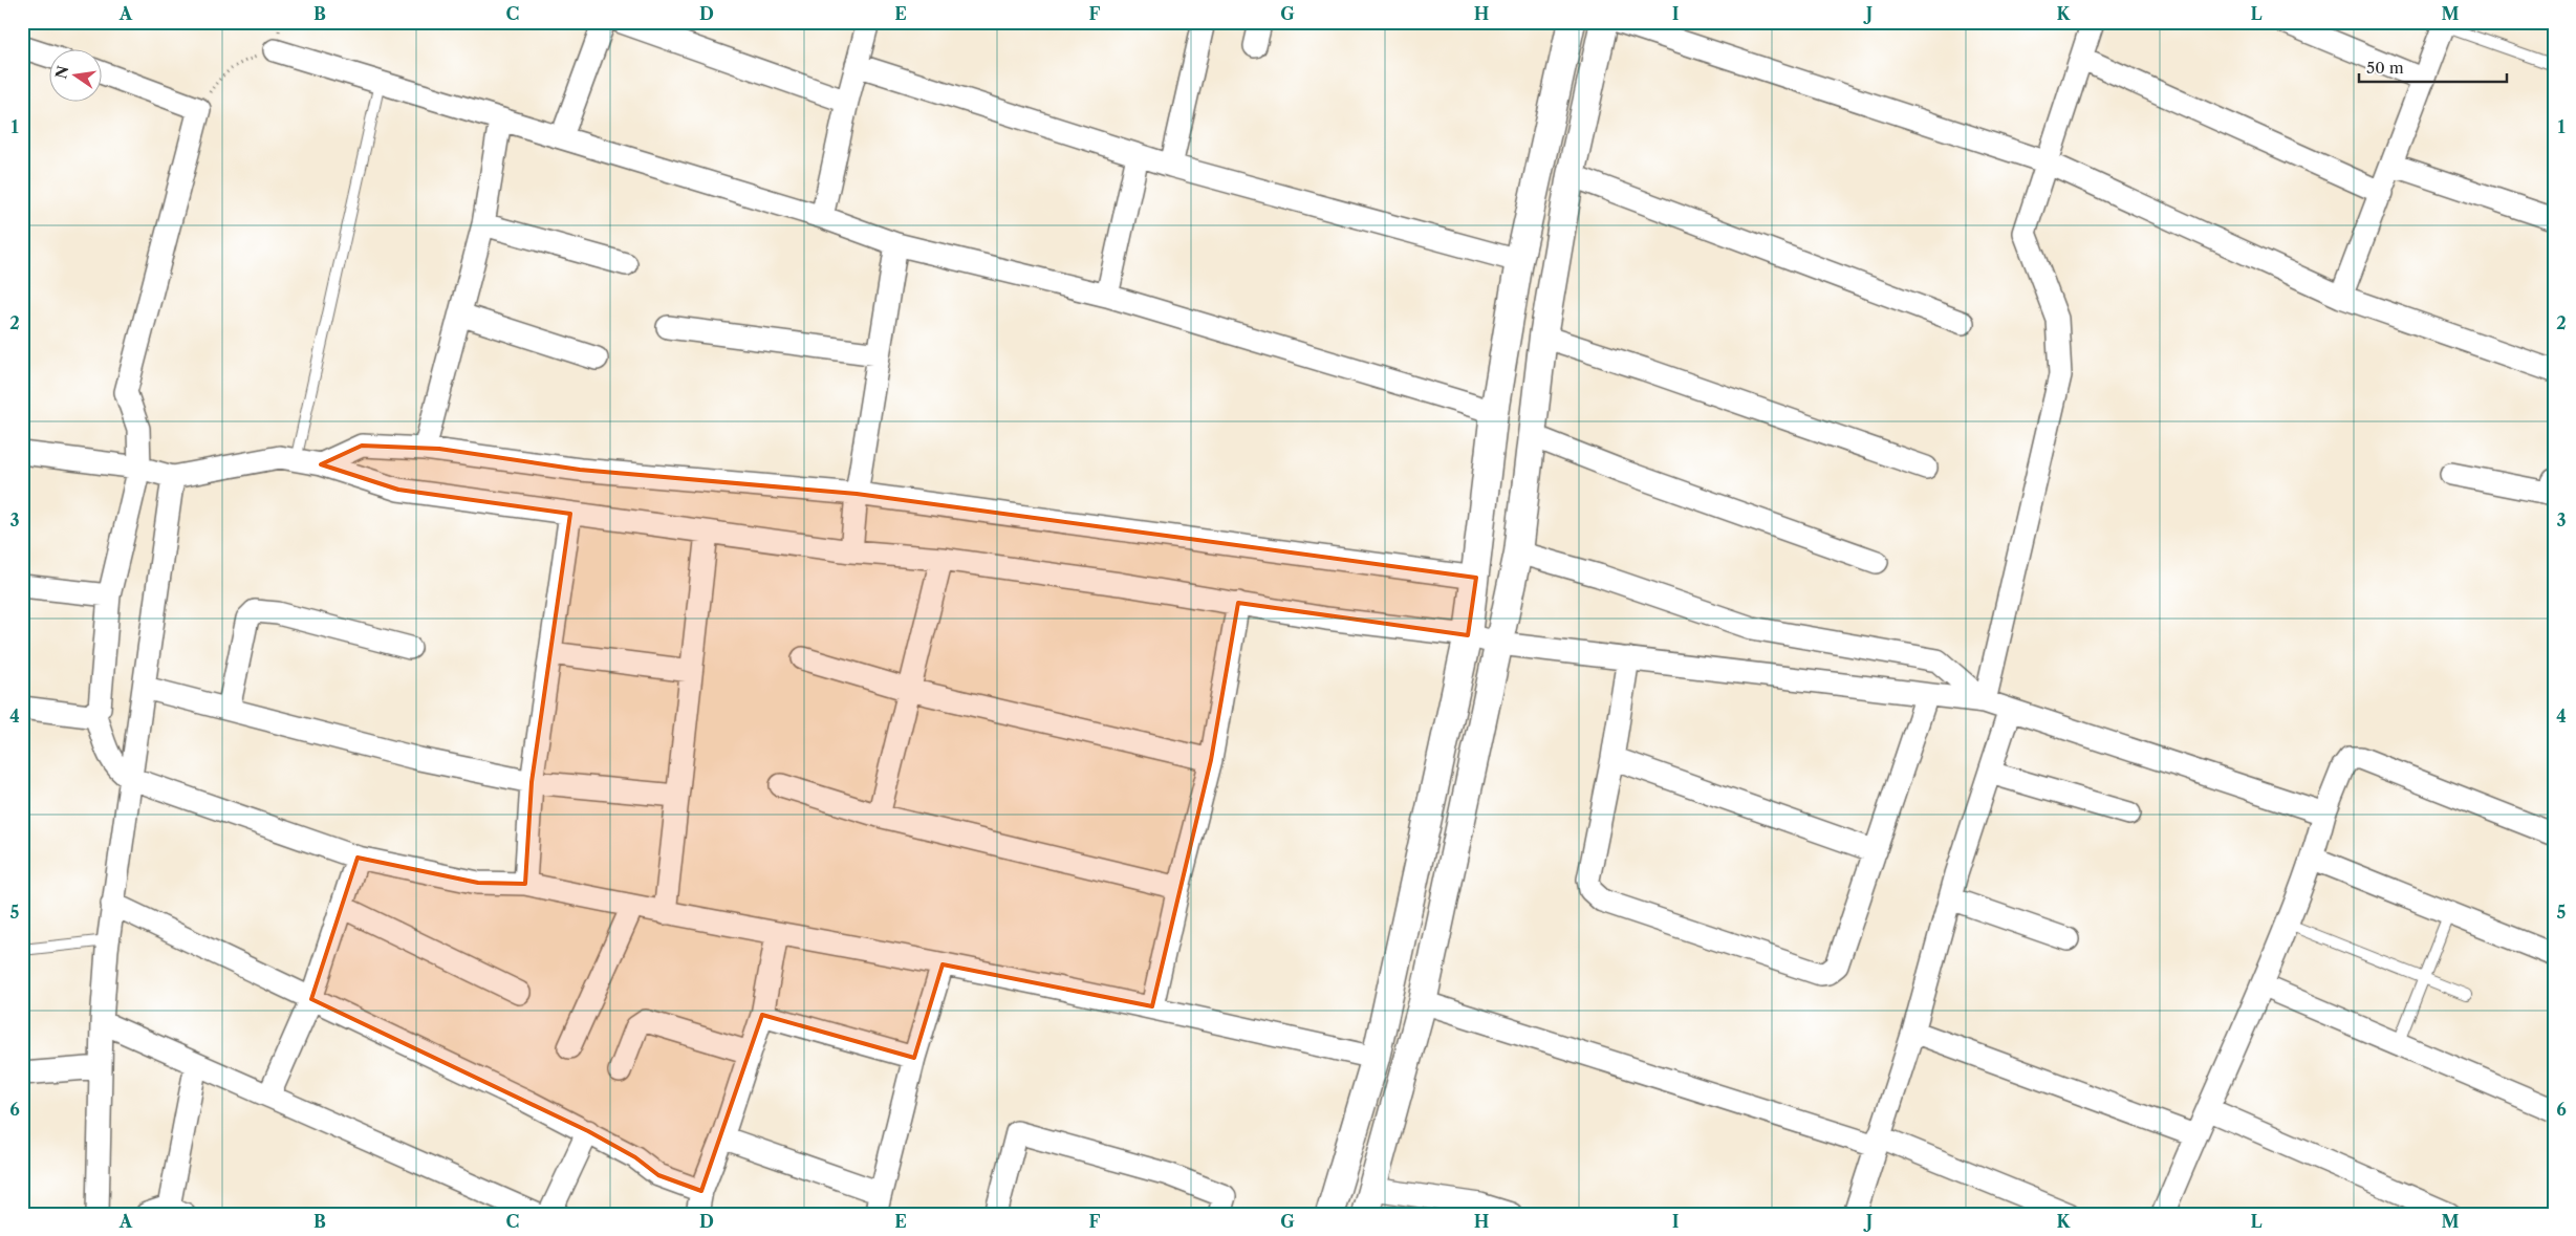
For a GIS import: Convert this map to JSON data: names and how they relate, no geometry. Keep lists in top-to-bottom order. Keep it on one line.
{"scale_bar":"50 m","north":"left","grid":{"columns":["A","B","C","D","E","F","G","H","I","J","K","L","M"],"rows":["1","2","3","4","5","6"]}}
